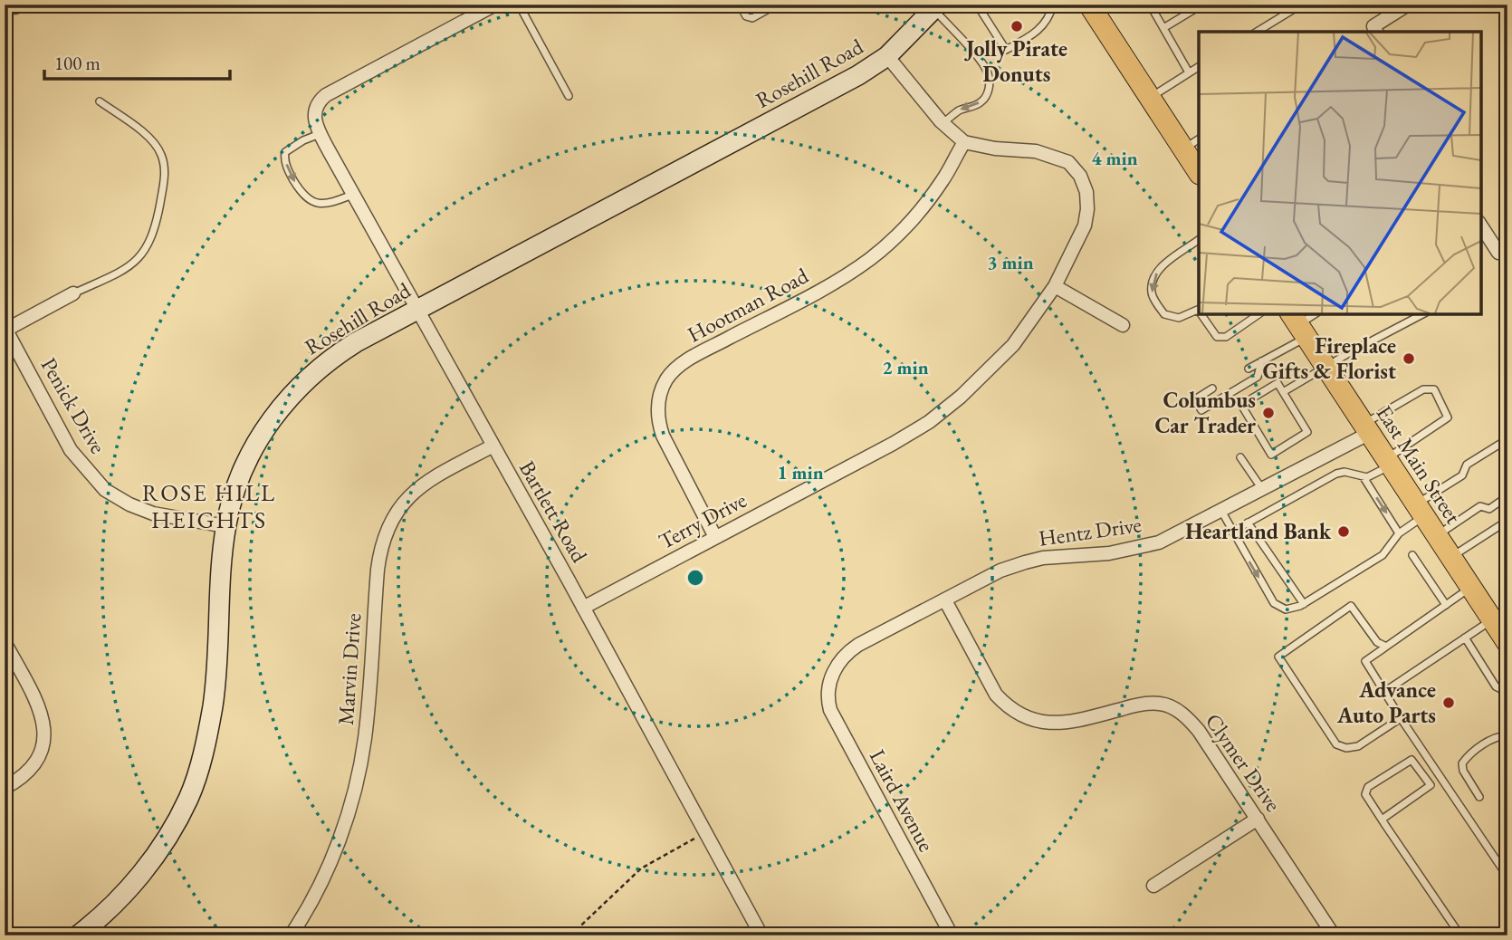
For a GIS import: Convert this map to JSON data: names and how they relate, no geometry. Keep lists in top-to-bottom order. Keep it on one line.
{"streets":{"main road":["East Main Street"],"street":["Rosehill Road","Hootman Road","Penick Drive","Bartlett Road","Terry Drive","Hentz Drive","Marvin Drive","Clymer Drive","Laird Avenue"]},"crossings":[["Rosehill Road","Penick Drive"],["Rosehill Road","Bartlett Road"],["Rosehill Road","Terry Drive"],["Hootman Road","Terry Drive"],["East Main Street","Hentz Drive"],["Bartlett Road","Terry Drive"],["Bartlett Road","Marvin Drive"],["Hentz Drive","Clymer Drive"],["Hentz Drive","Laird Avenue"]],"districts":["ROSE HILL HEIGHTS"],"places":["Jolly Pirate Donuts","Fireplace Gifts & Florist","Columbus Car Trader","Heartland Bank","Advance Auto Parts"],"scale_bar":"100 m","rings":["4 min","3 min","2 min","1 min"]}
